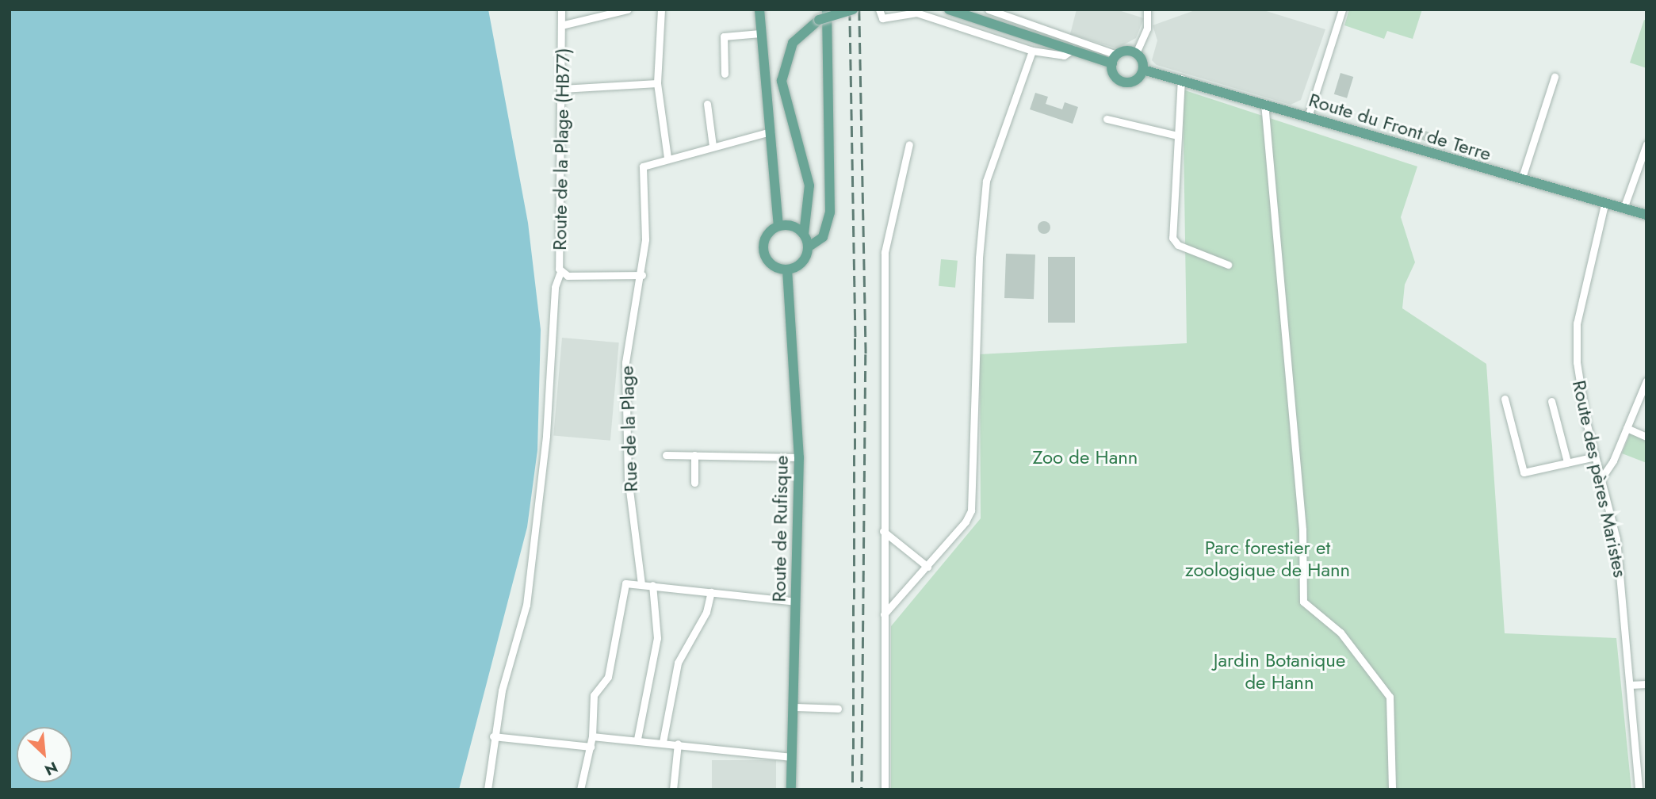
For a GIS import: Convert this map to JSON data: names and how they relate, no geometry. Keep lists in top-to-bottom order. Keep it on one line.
{"streets":{"main road":["Route du Front de Terre","Route de Rufisque"],"street":["Route de la Plage (HB77)","Rue de la Plage","Route des pères Maristes"]},"crossings":[["Route du Front de Terre","Route des pères Maristes"],["Route de la Plage (HB77)","Rue de la Plage"]],"parks":["Zoo de Hann","Parc forestier et zoologique de Hann","Jardin Botanique de Hann"],"north":"bottom right"}
